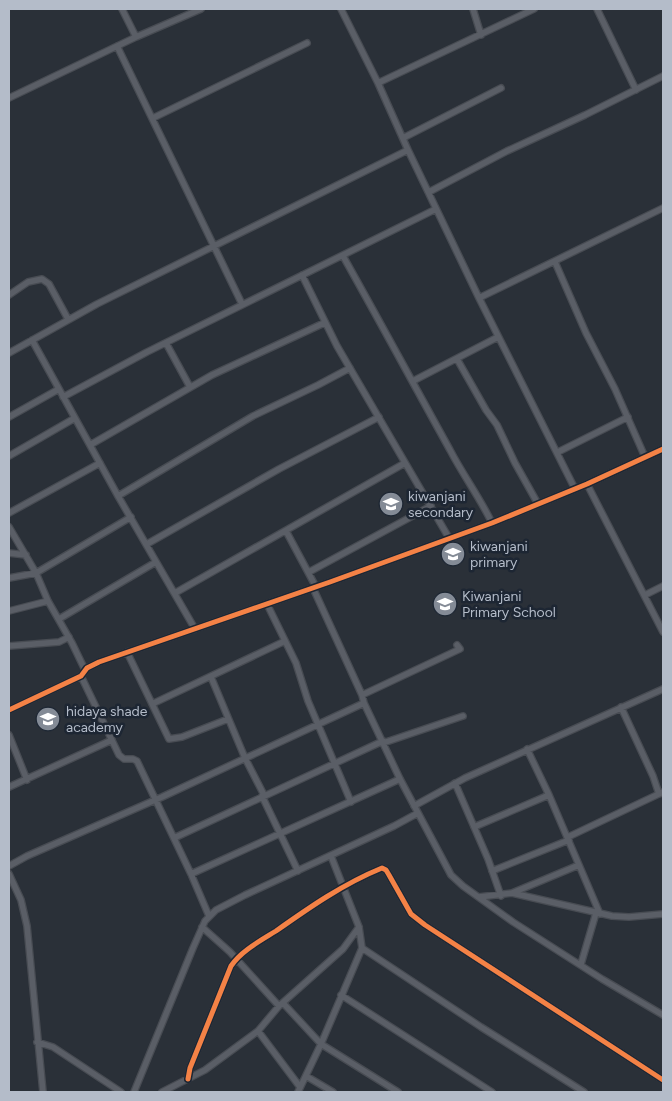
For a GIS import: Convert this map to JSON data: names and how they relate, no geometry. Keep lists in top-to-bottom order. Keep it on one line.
{"places":{"school or university":["kiwanjani secondary","kiwanjani primary","Kiwanjani Primary School","hidaya shade academy"]}}
